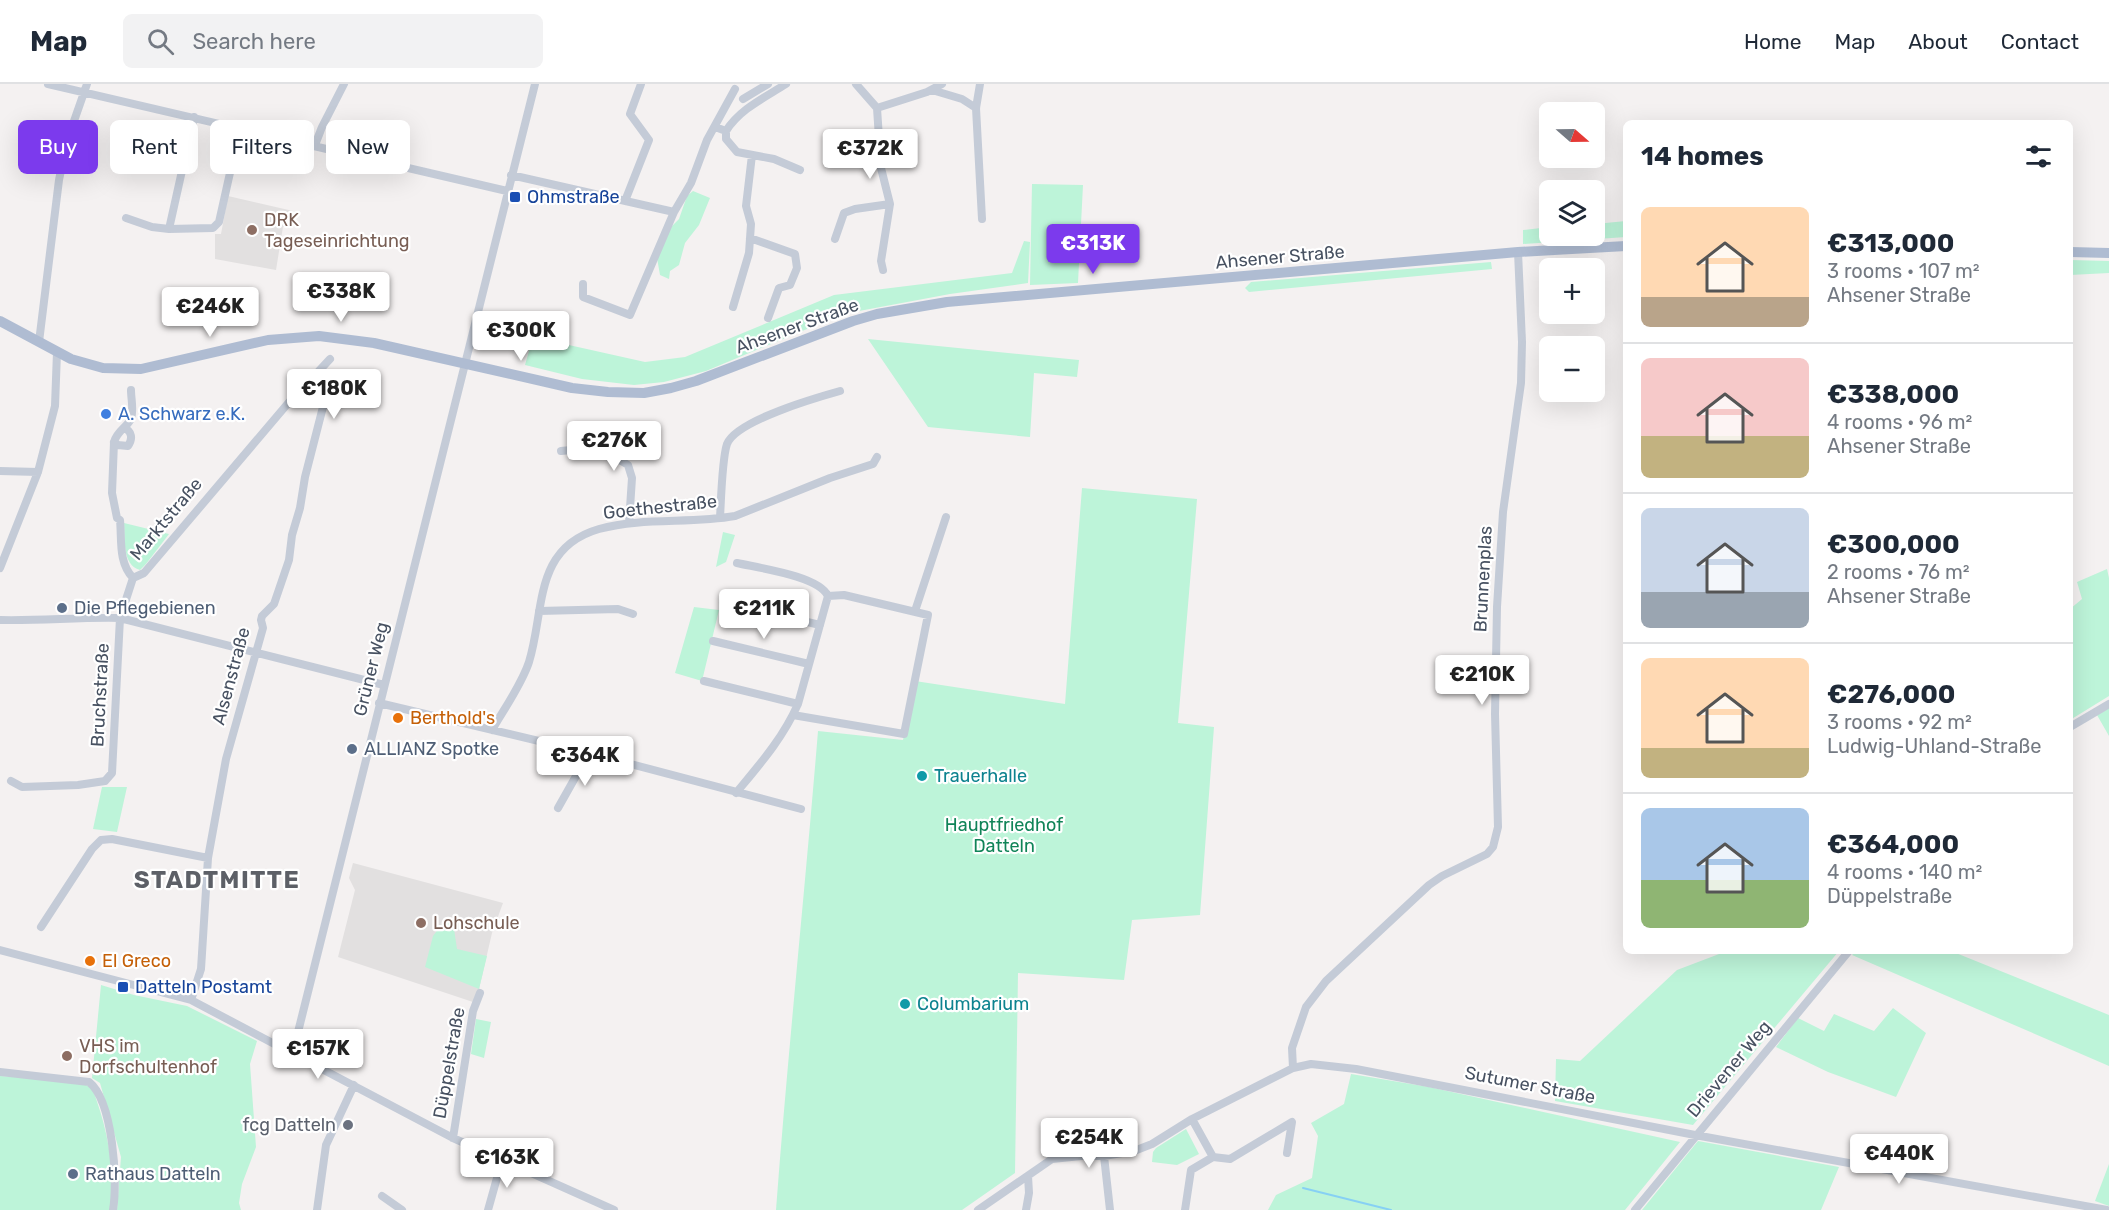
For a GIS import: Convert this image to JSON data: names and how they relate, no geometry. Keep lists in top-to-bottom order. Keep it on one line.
{"streets":{"main road":["Ahsener Straße"],"street":["Goethestraße","Marktstraße","Brunnenplas","Grüner Weg","Alsenstraße","Bruchstraße","Düppelstraße","Drievener Weg","Sutumer Straße"]},"crossings":[["Ahsener Straße","Brunnenplas"],["Ahsener Straße","Grüner Weg"],["Marktstraße","Alsenstraße"],["Marktstraße","Bruchstraße"],["Brunnenplas","Sutumer Straße"],["Drievener Weg","Sutumer Straße"]],"districts":["STADTMITTE"],"parks":["Hauptfriedhof Datteln"],"places":{"transit":["Ohmstraße","Datteln Postamt"],"other":["DRK Tageseinrichtung","A. Schwarz e.K.","Die Pflegebienen","Berthold's","ALLIANZ Spotke","Trauerhalle","Lohschule","El Greco","Columbarium","VHS im Dorfschultenhof","fcg Datteln","Rathaus Datteln"]},"north":"right","page":{"header":"Map","search":"Search here","nav":["Home","Map","About","Contact"],"map_buttons":["+","−"],"chip":["Buy","Rent","Filters","New"],"heading":"14 homes","price":["€372K","€313K","€338K","€246K","€300K","€180K","€276K","€211K","€210K","€364K","€157K","€254K","€440K","€163K"],"list":[{"name":"€313,000","note":"3 rooms · 107 m² · Ahsener Straße"},{"name":"€338,000","note":"4 rooms · 96 m² · Ahsener Straße"},{"name":"€300,000","note":"2 rooms · 76 m² · Ahsener Straße"},{"name":"€276,000","note":"3 rooms · 92 m² · Ludwig-Uhland-Straße"},{"name":"€364,000","note":"4 rooms · 140 m² · Düppelstraße"}]}}
